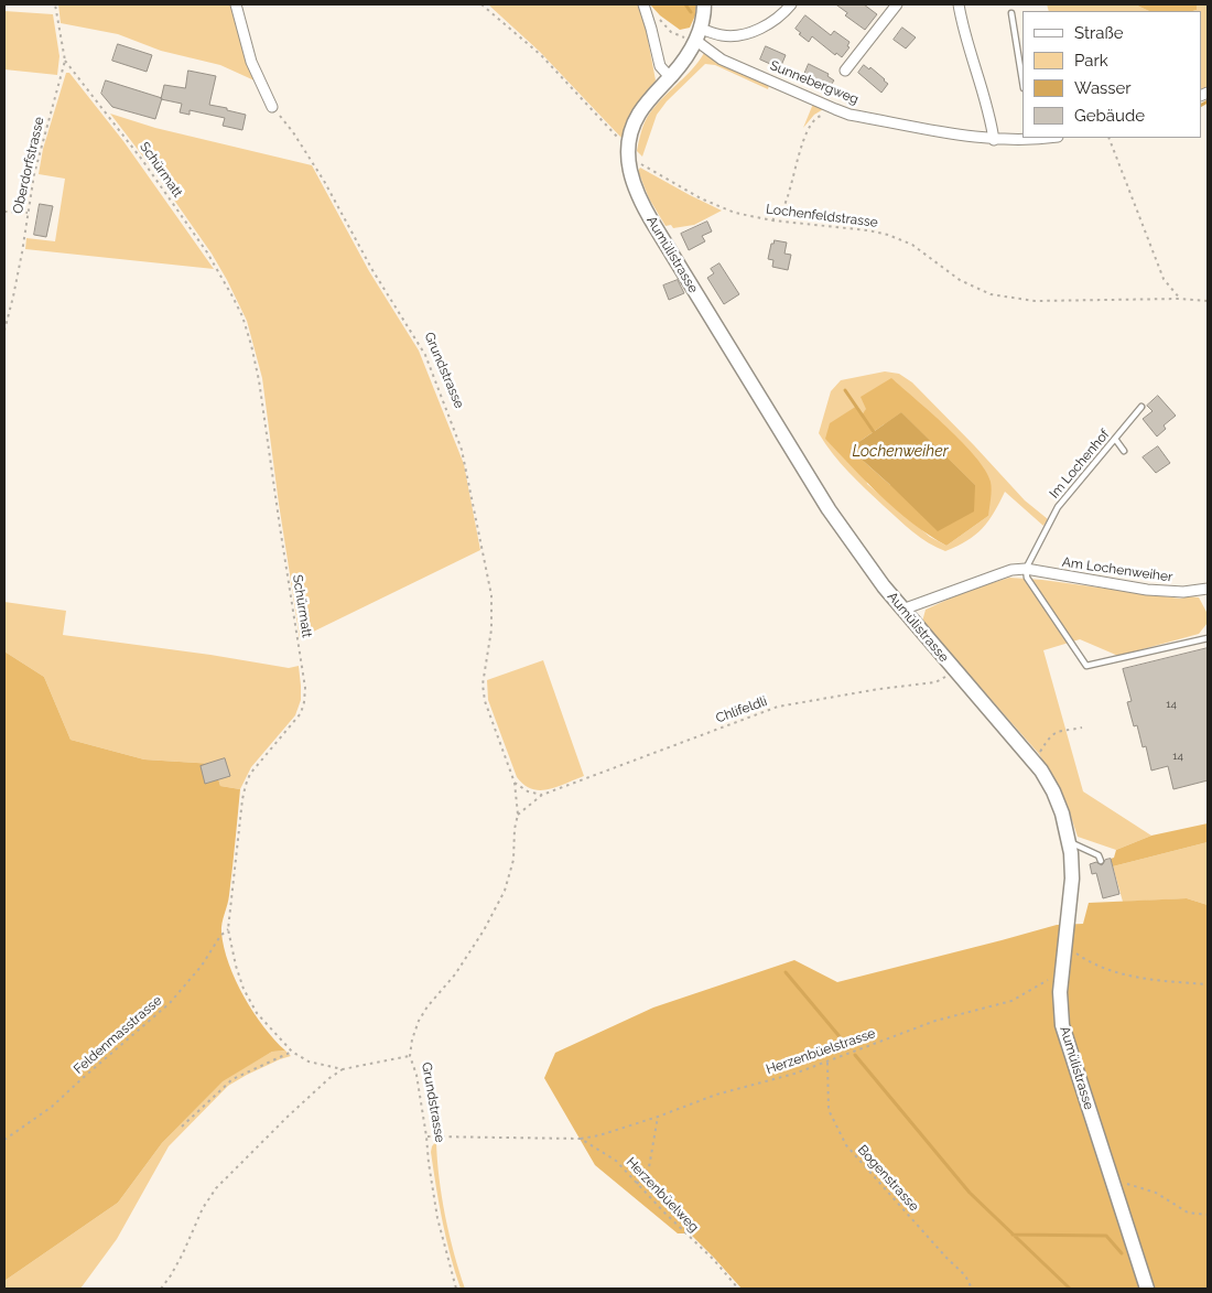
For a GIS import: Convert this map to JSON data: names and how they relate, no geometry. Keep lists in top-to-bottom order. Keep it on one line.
{"streets":{"main road":["Aumülistrasse"],"street":["Sunnebergweg","Am Lochenweiher"],"lane":["Im Lochenhof"],"path":["Oberdorfstrasse","Schürmatt","Lochenfeldstrasse","Grundstrasse","Chlifeldli","Feldenmasstrasse","Herzenbüelstrasse","Bogenstrasse","Herzenbüelweg"]},"crossings":[["Sunnebergweg","Aumülistrasse"],["Oberdorfstrasse","Schürmatt"],["Schürmatt","Grundstrasse"],["Schürmatt","Feldenmasstrasse"],["Lochenfeldstrasse","Aumülistrasse"],["Aumülistrasse","Am Lochenweiher"],["Aumülistrasse","Chlifeldli"],["Aumülistrasse","Herzenbüelstrasse"],["Im Lochenhof","Am Lochenweiher"],["Herzenbüelstrasse","Bogenstrasse"],["Herzenbüelstrasse","Herzenbüelweg"]],"water":["Lochenweiher"],"house_numbers":["14","14"],"legend":["Straße","Park","Wasser","Gebäude"]}
